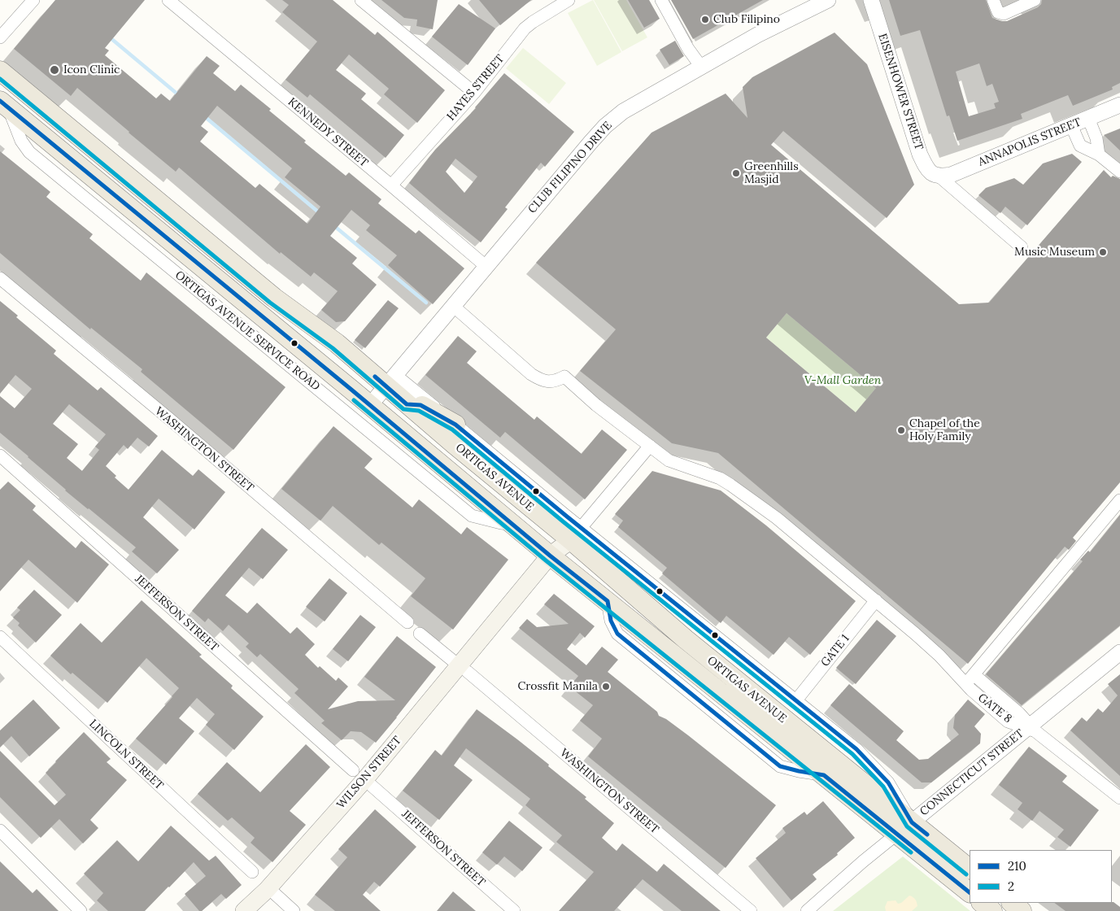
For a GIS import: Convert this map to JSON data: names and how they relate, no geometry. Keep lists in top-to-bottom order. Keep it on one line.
{"streets":{"main road":["ORTIGAS AVENUE","WILSON STREET"],"street":["HAYES STREET","EISENHOWER STREET","KENNEDY STREET","ANNAPOLIS STREET","CLUB FILIPINO DRIVE","ORTIGAS AVENUE SERVICE ROAD","WASHINGTON STREET","JEFFERSON STREET","GATE 1","GATE 8","LINCOLN STREET","CONNECTICUT STREET"]},"crossings":[["HAYES STREET","KENNEDY STREET"],["EISENHOWER STREET","ANNAPOLIS STREET"],["KENNEDY STREET","CLUB FILIPINO DRIVE"],["CLUB FILIPINO DRIVE","ORTIGAS AVENUE"],["CLUB FILIPINO DRIVE","GATE 8"],["ORTIGAS AVENUE SERVICE ROAD","ORTIGAS AVENUE"],["WASHINGTON STREET","WILSON STREET"],["ORTIGAS AVENUE","WILSON STREET"],["ORTIGAS AVENUE","CONNECTICUT STREET"],["JEFFERSON STREET","WILSON STREET"],["GATE 1","GATE 8"],["GATE 8","CONNECTICUT STREET"]],"parks":["V-Mall Garden"],"places":["Club Filipino","Icon Clinic","Greenhills Masjid","Music Museum","Chapel of the Holy Family","Crossfit Manila"],"lines":["transit line 2","transit line 210"],"legend":["210","2"]}
